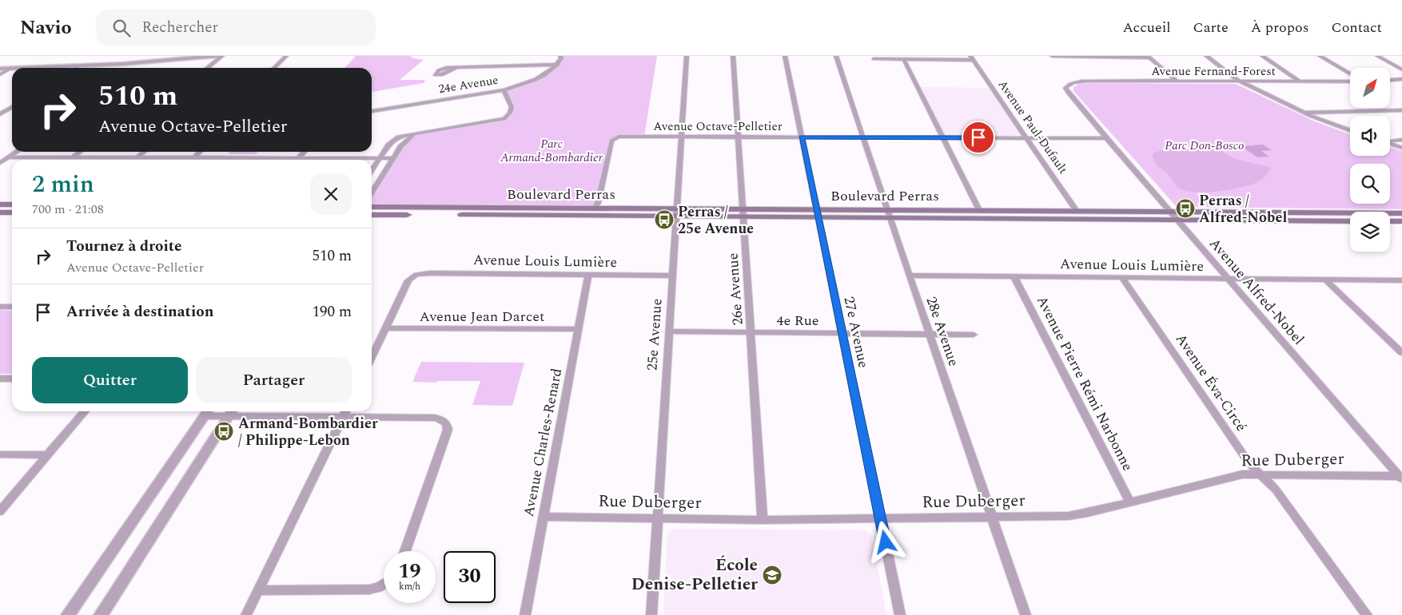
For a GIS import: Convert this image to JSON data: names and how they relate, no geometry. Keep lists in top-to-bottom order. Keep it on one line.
{"streets":{"main road":["Boulevard Perras"],"street":["Avenue Fernand-Forest","24e Avenue","Avenue Octave-Pelletier","Avenue Paul-Dufault","Avenue Louis Lumière","26e Avenue","Avenue Alfred-Nobel","Avenue Jean Darcet","4e Rue","28e Avenue","27e Avenue","25e Avenue","Avenue Éva-Circé","Avenue Pierre Rémi Narbonne","Avenue Charles-Renard","Rue Duberger"]},"crossings":[["Avenue Fernand-Forest","Avenue Alfred-Nobel"],["Avenue Octave-Pelletier","Avenue Paul-Dufault"],["Avenue Octave-Pelletier","Boulevard Perras"],["Avenue Octave-Pelletier","26e Avenue"],["Avenue Octave-Pelletier","Avenue Alfred-Nobel"],["Avenue Octave-Pelletier","28e Avenue"],["Avenue Octave-Pelletier","27e Avenue"],["Avenue Octave-Pelletier","25e Avenue"],["Avenue Paul-Dufault","Boulevard Perras"],["Boulevard Perras","26e Avenue"],["Boulevard Perras","Avenue Alfred-Nobel"],["Boulevard Perras","28e Avenue"],["Boulevard Perras","27e Avenue"],["Boulevard Perras","25e Avenue"],["Avenue Louis Lumière","Avenue Alfred-Nobel"],["Avenue Louis Lumière","Avenue Jean Darcet"],["Avenue Louis Lumière","28e Avenue"],["Avenue Louis Lumière","25e Avenue"],["Avenue Louis Lumière","Avenue Éva-Circé"],["Avenue Louis Lumière","Avenue Pierre Rémi Narbonne"],["Avenue Louis Lumière","Avenue Charles-Renard"],["26e Avenue","4e Rue"],["26e Avenue","Rue Duberger"],["Avenue Alfred-Nobel","Rue Duberger"],["Avenue Jean Darcet","Avenue Charles-Renard"],["4e Rue","28e Avenue"],["4e Rue","27e Avenue"],["4e Rue","25e Avenue"],["28e Avenue","Rue Duberger"],["27e Avenue","Rue Duberger"],["25e Avenue","Rue Duberger"],["Avenue Éva-Circé","Rue Duberger"],["Avenue Pierre Rémi Narbonne","Rue Duberger"],["Avenue Charles-Renard","Rue Duberger"]],"parks":["Parc Armand-Bombardier","Parc Don-Bosco"],"places":{"bus stop":["Perras / Alfred-Nobel","Perras / 25e Avenue","Armand-Bombardier / Philippe-Lebon"],"school or university":["École Denise-Pelletier"]},"north":"top right","page":{"header":"Navio","search":"Rechercher","nav":["Accueil","Carte","À propos","Contact"],"turn":["510 m","Avenue Octave-Pelletier"],"heading":["2 min","700 m · 21:08"],"list":[{"name":"Tournez à droite","note":"Avenue Octave-Pelletier","value":"510 m"},{"name":"Arrivée à destination","value":"190 m"}],"buttons":["Quitter","Partager"],"speed":"19 km/h","limit":"30"}}
